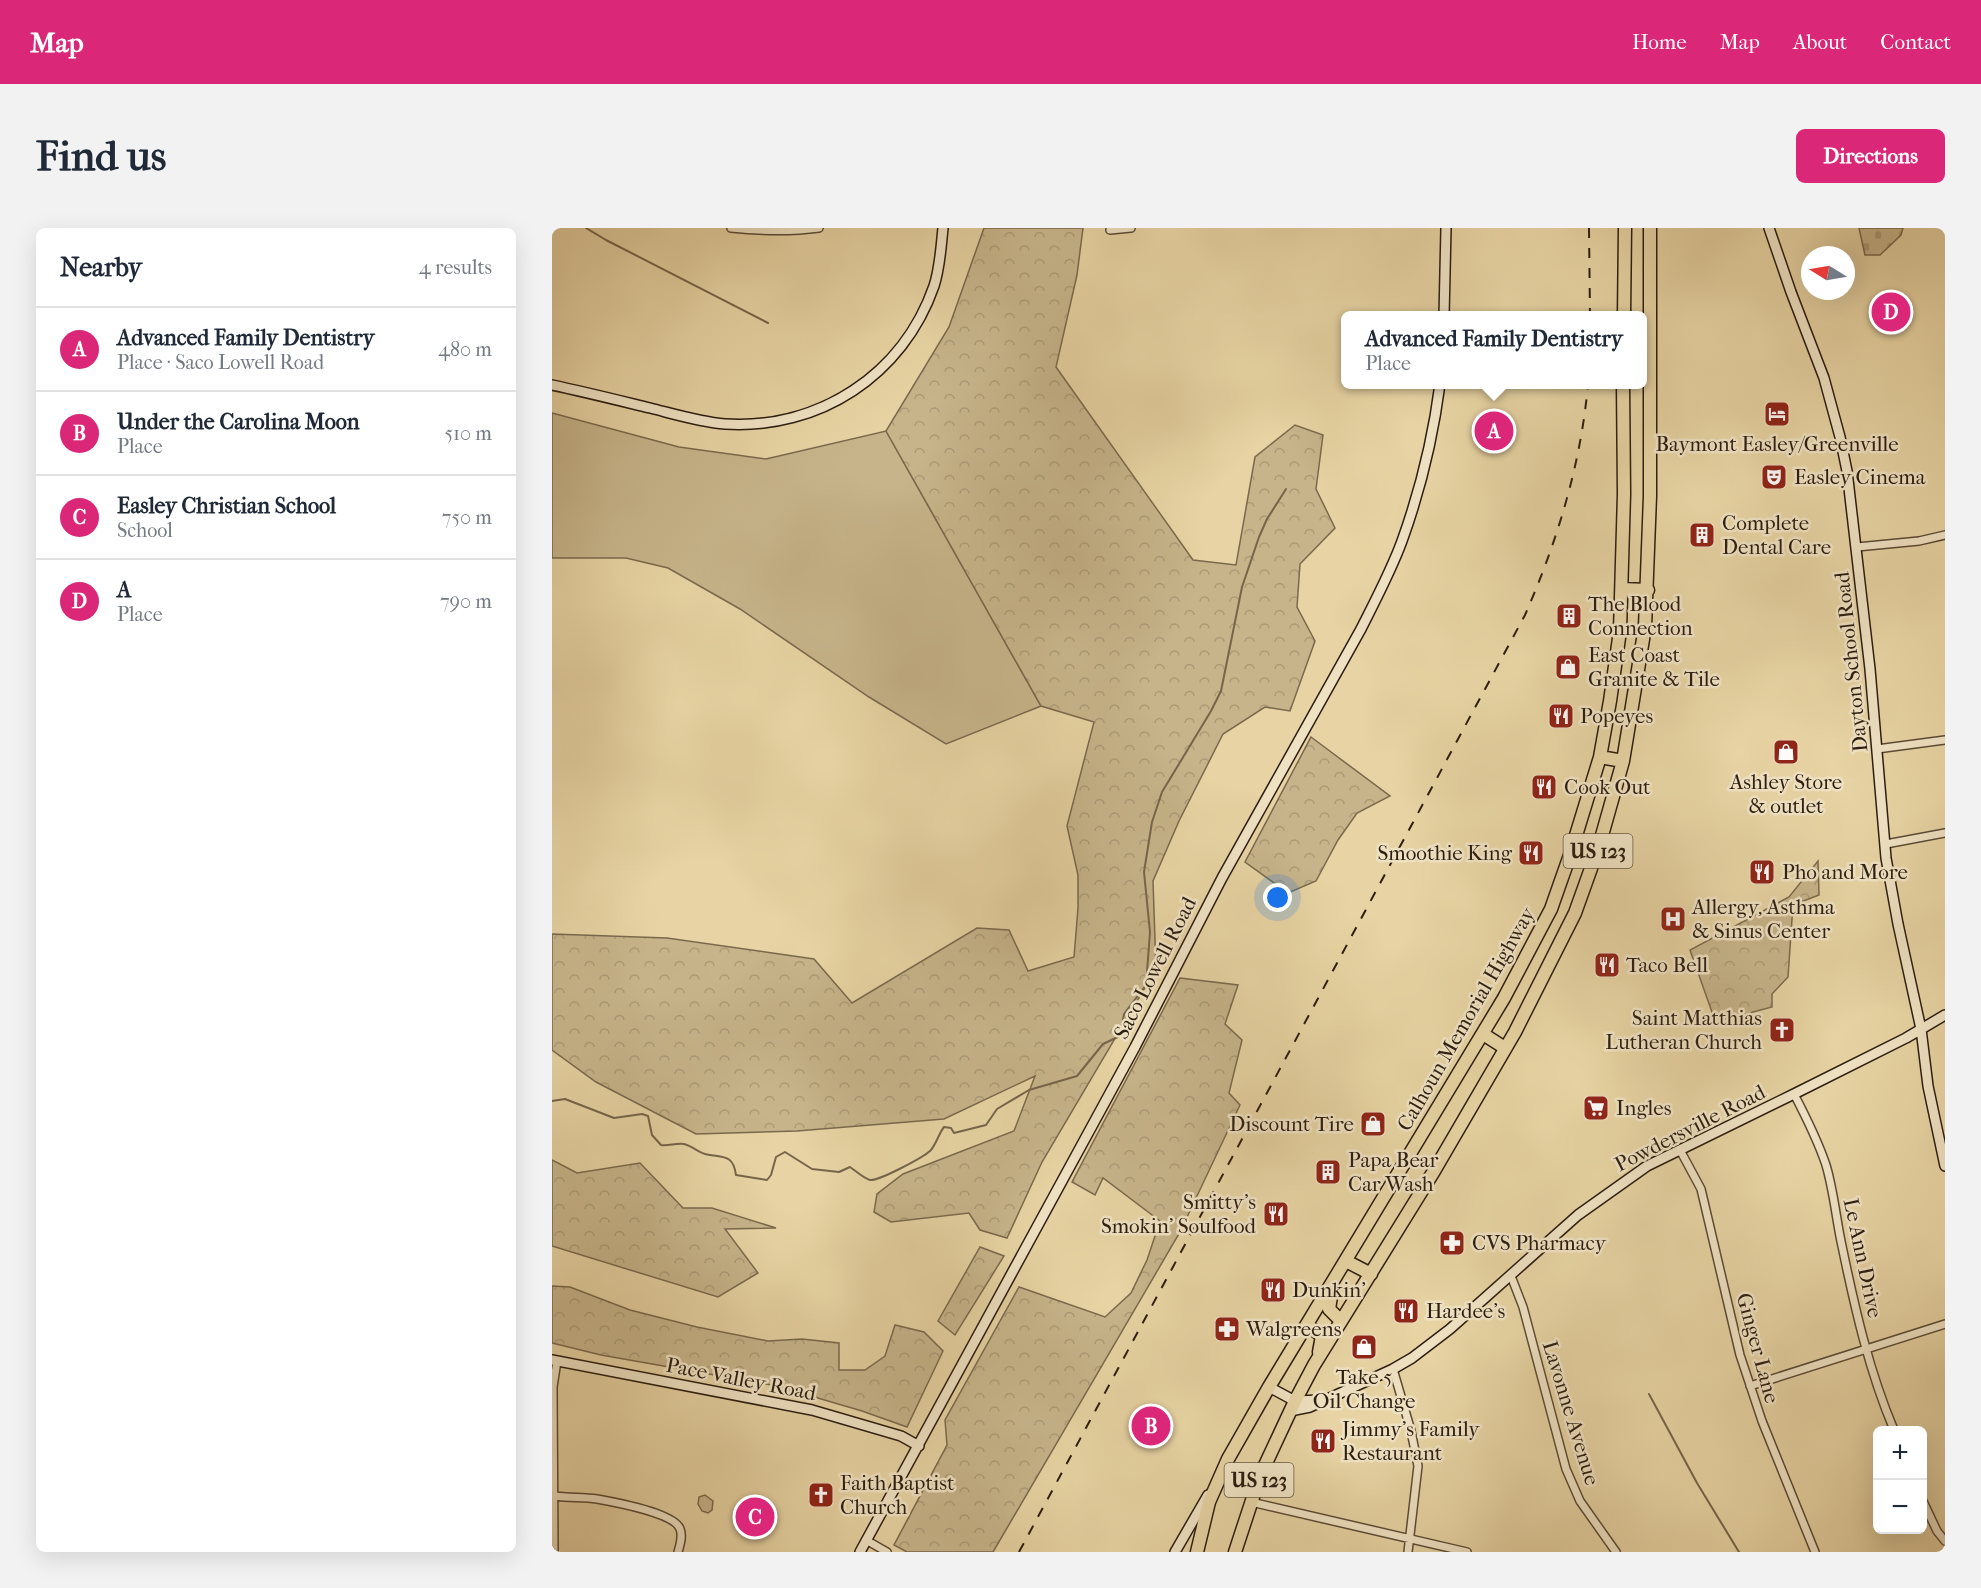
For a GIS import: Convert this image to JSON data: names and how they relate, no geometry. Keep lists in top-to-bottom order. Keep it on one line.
{"streets":{"highway":["US 123","Calhoun Memorial Highway"],"street":["Dayton School Road","Saco Lowell Road","Powdersville Road","Le Ann Drive","Ginger Lane","Pace Valley Road","Lavonne Avenue"]},"crossings":[["Dayton School Road","Powdersville Road"],["Saco Lowell Road","Pace Valley Road"],["Calhoun Memorial Highway","Powdersville Road"],["Powdersville Road","Le Ann Drive"],["Powdersville Road","Ginger Lane"],["Powdersville Road","Lavonne Avenue"]],"places":{"hotel":["Baymont Easley/Greenville"],"theatre":["Easley Cinema"],"building":["Complete Dental Care","The Blood Connection","Papa Bear Car Wash"],"shop":["East Coast Granite & Tile","Ashley Store & outlet","Discount Tire","Take 5 Oil Change"],"restaurant":["Popeyes","Cook Out","Smoothie King","Pho and More","Taco Bell","Smitty’s Smokin’ Soulfood","Dunkin'","Hardee's","Jimmy's Family Restaurant"],"hospital":["Allergy, Asthma & Sinus Center"],"church":["Saint Matthias Lutheran Church","Faith Baptist Church"],"supermarket":["Ingles"],"pharmacy":["CVS Pharmacy","Walgreens"]},"north":"left","page":{"header":"Map","nav":["Home","Map","About","Contact"],"buttons":"Directions","title":"Find us","heading":["Nearby","4 results"],"pins":["D","A","B","C"],"list":[{"mark":"A","name":"Advanced Family Dentistry","note":"Place · Saco Lowell Road","value":"480 m"},{"mark":"B","name":"Under the Carolina Moon","note":"Place","value":"510 m"},{"mark":"C","name":"Easley Christian School","note":"School","value":"750 m"},{"mark":"D","name":"A","note":"Place","value":"790 m"}],"popup":["Advanced Family Dentistry","Place"],"map_buttons":["+","−"]}}
